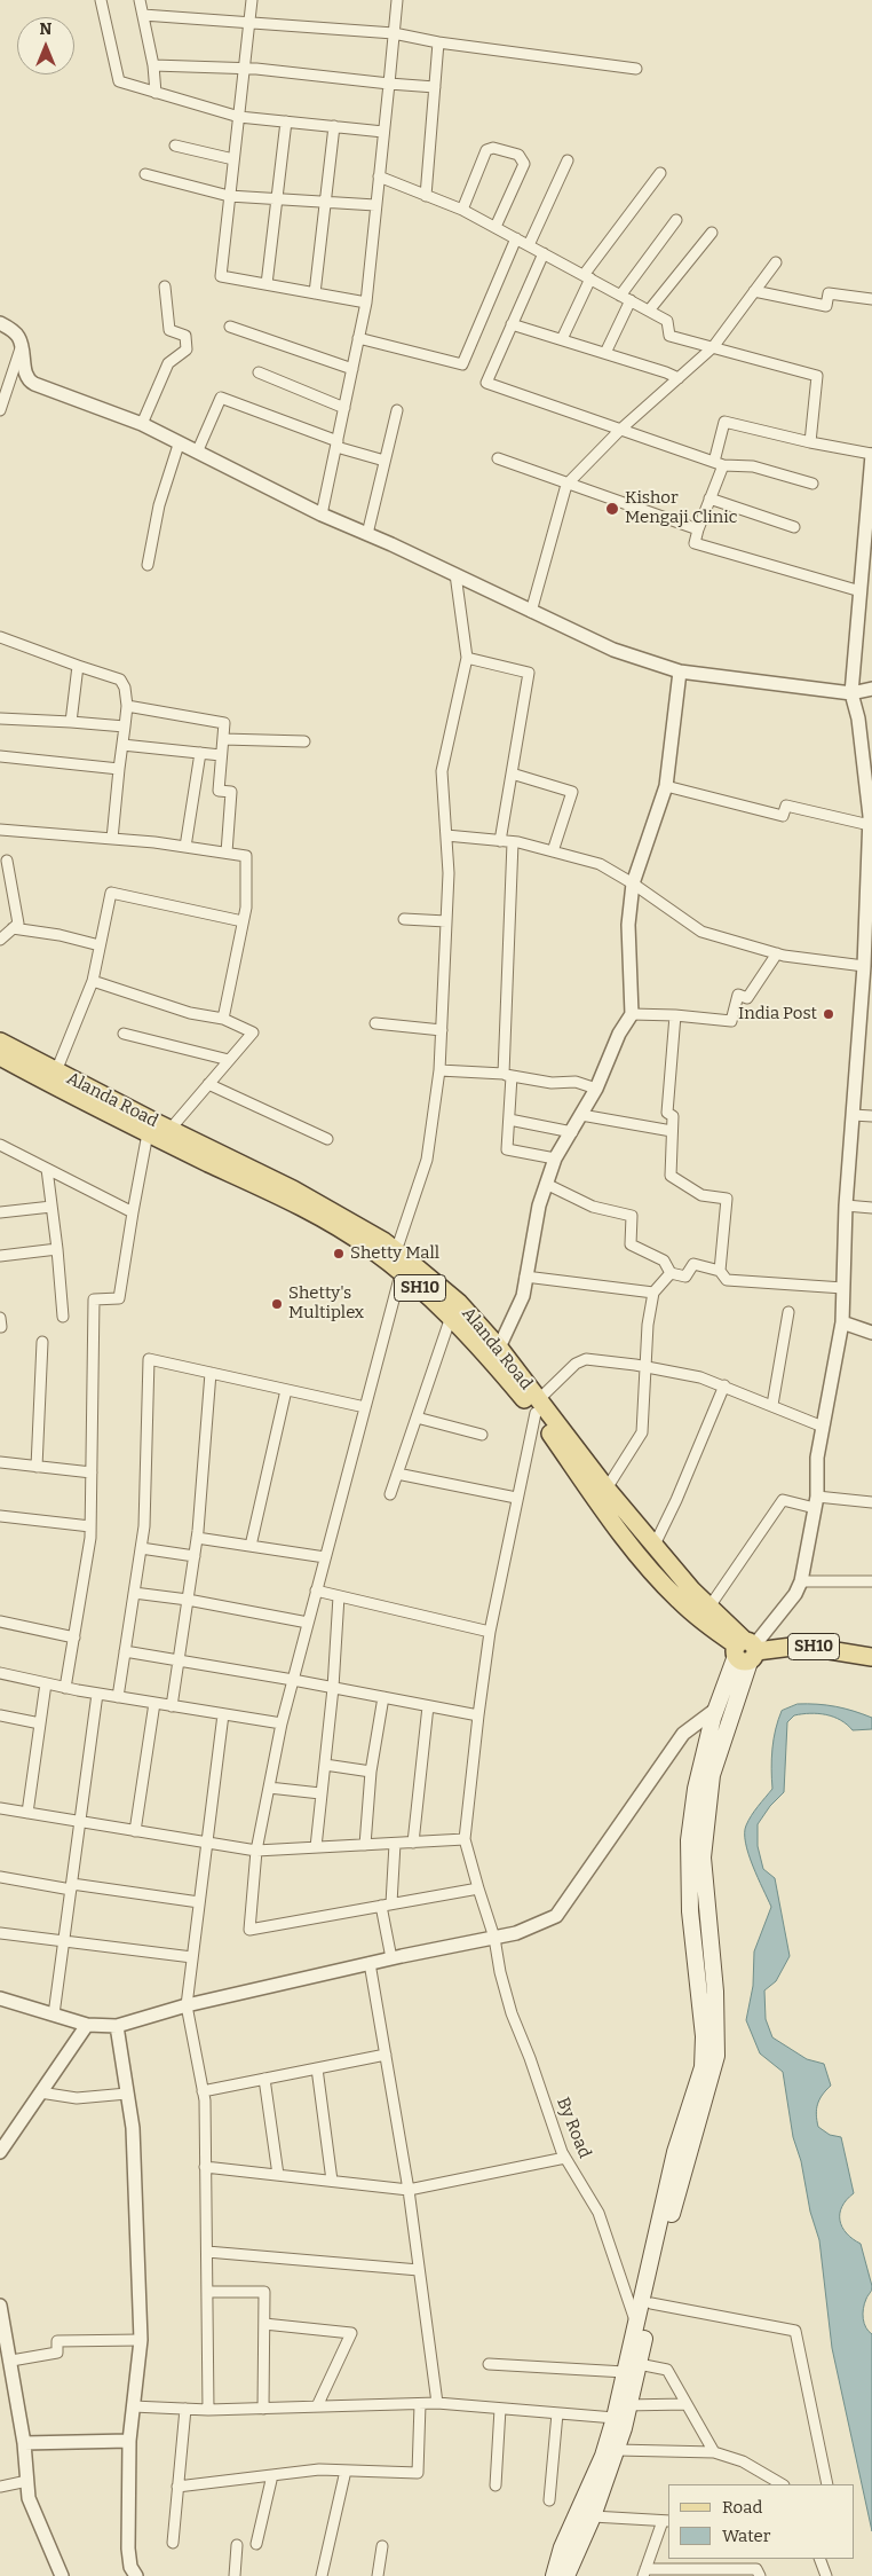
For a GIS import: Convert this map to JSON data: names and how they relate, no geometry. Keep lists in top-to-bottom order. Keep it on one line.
{"streets":{"main road":["Alanda Road","SH10"],"street":["By Road"]},"crossings":[["Alanda Road","SH10"]],"places":["Kishor Mengaji Clinic","India Post","Shetty Mall","Shetty's Multiplex"],"legend":["Road","Water"],"north":"top"}
